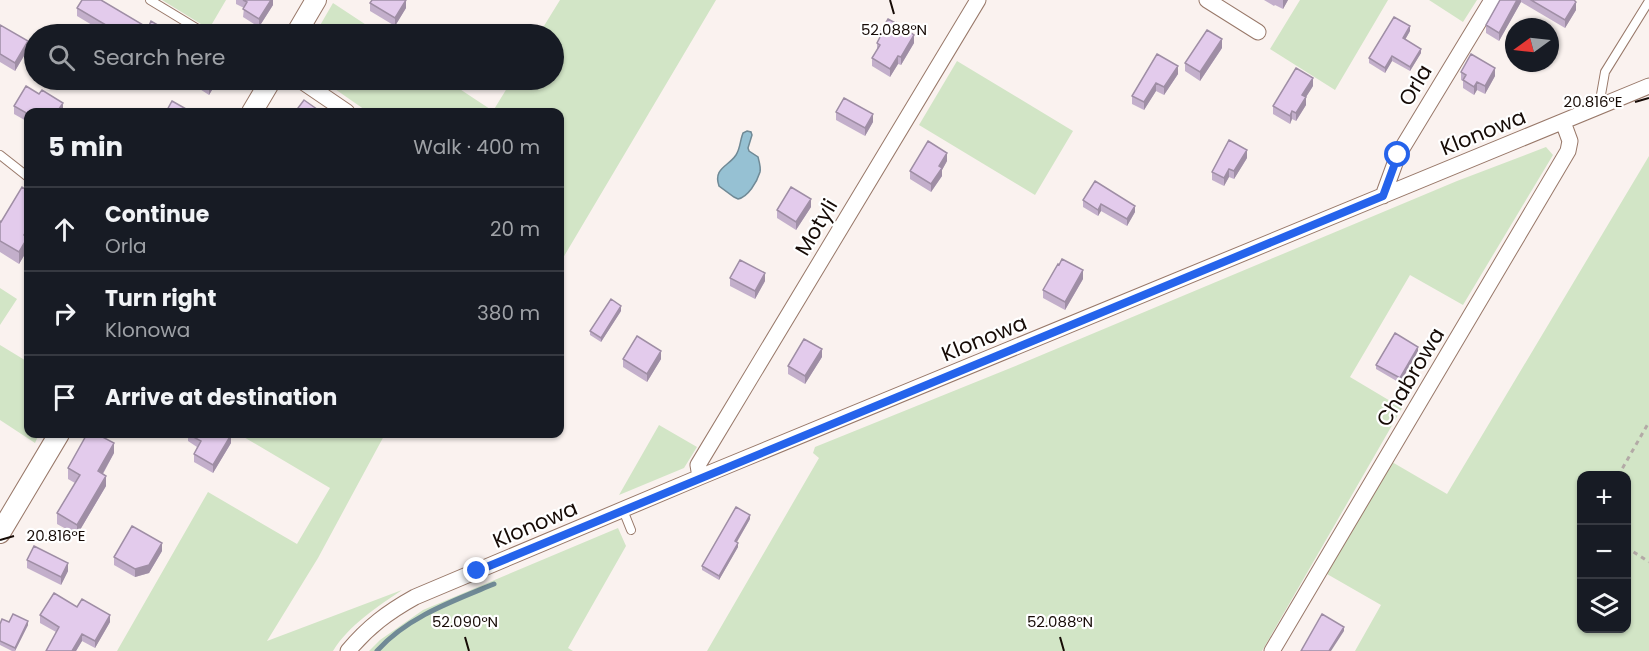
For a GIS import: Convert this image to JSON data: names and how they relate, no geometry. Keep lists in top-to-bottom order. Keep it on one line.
{"streets":{"street":["Orla","Klonowa","Motyli","Chabrowa"]},"crossings":[["Orla","Klonowa"],["Klonowa","Motyli"],["Klonowa","Chabrowa"]],"north":"left","page":{"search":"Search here","heading":["5 min","Walk · 400 m"],"list":[["Continue","Orla","20 m"],["Turn right","Klonowa","380 m"],"Arrive at destination"],"map_buttons":["+","−"]},"coordinates":["52.088°N","20.816°E","52.090°N"]}
